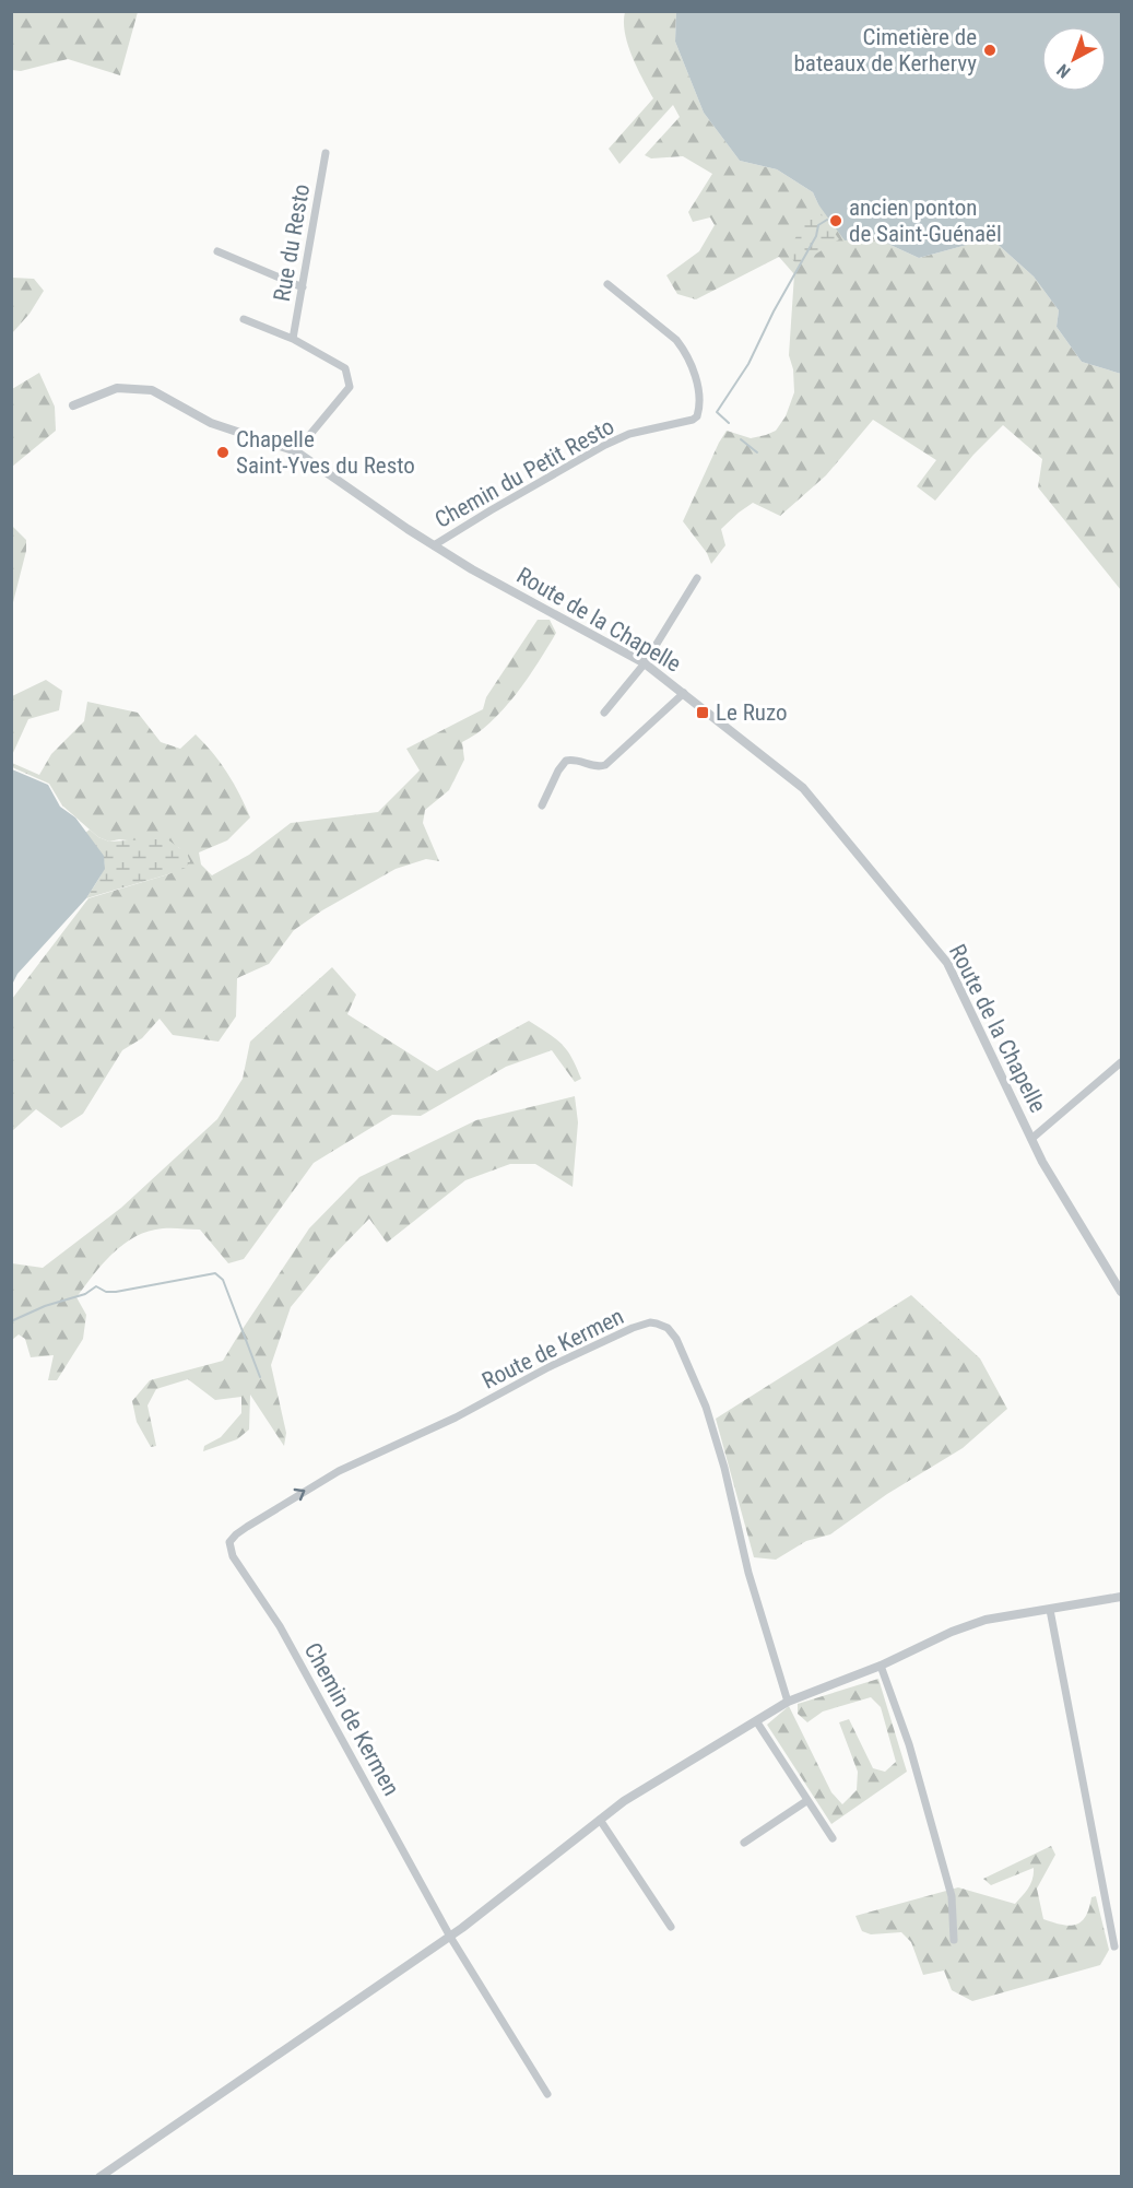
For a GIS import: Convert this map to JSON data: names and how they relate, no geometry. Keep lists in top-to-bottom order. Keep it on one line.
{"streets":{"street":["Rue du Resto","Chemin du Petit Resto","Route de la Chapelle","Route de Kermen","Chemin de Kermen"]},"crossings":[["Rue du Resto","Route de la Chapelle"],["Chemin du Petit Resto","Route de la Chapelle"],["Route de Kermen","Chemin de Kermen"]],"places":{"other":["Cimetière de bateaux de Kerhervy","ancien ponton de Saint-Guénaël","Chapelle Saint-Yves du Resto"],"transit":["Le Ruzo"]},"north":"bottom left"}
